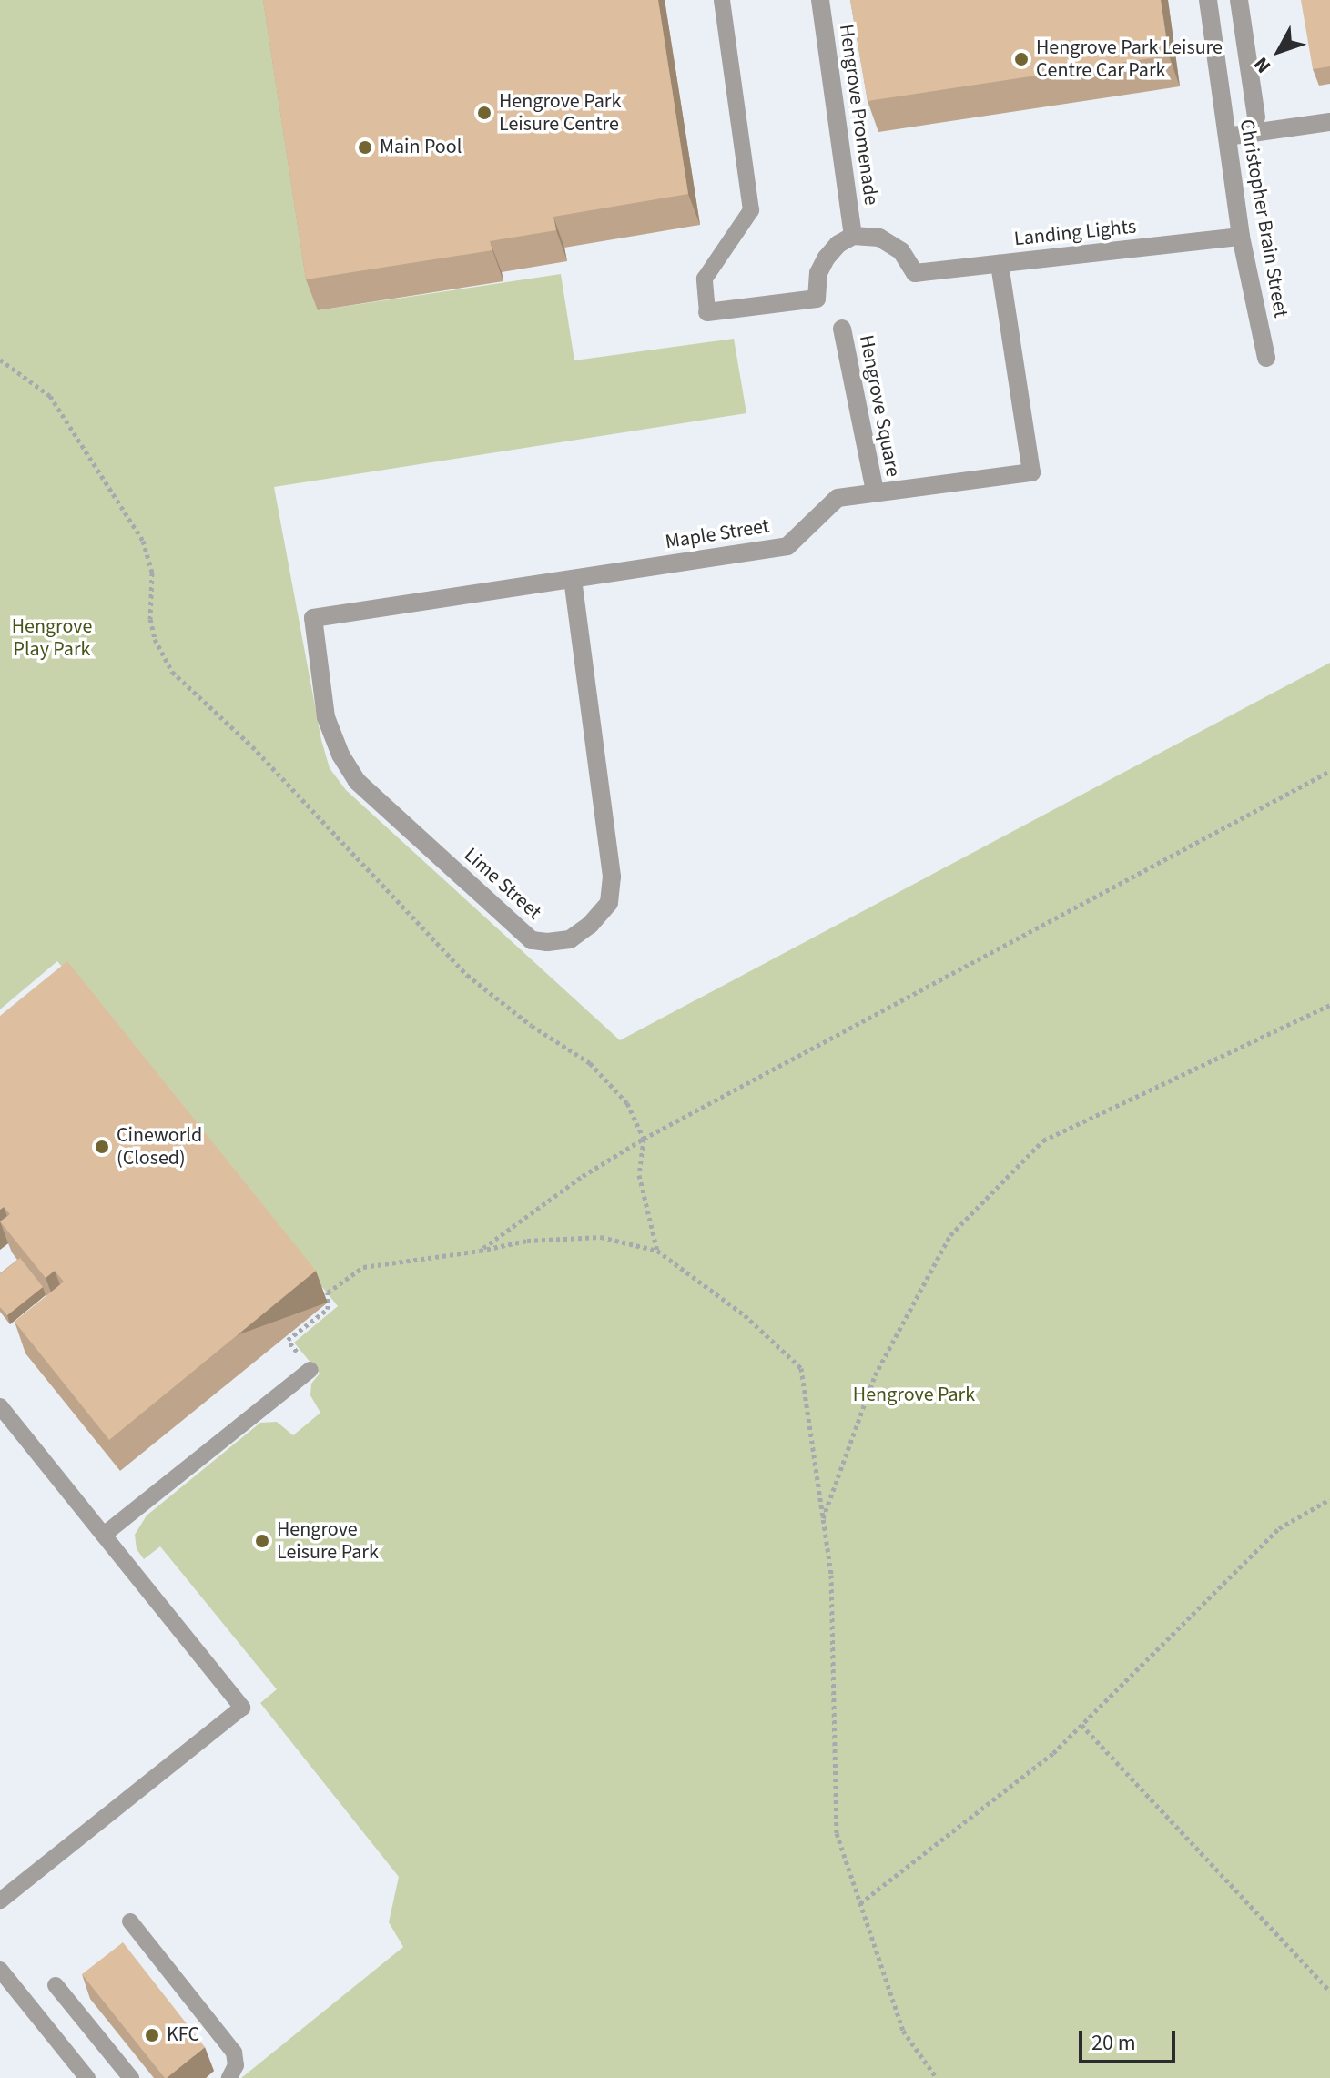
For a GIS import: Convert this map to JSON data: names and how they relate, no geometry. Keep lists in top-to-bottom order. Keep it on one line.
{"streets":{"street":["Hengrove Promenade","Christopher Brain Street","Landing Lights","Hengrove Square","Maple Street","Lime Street"]},"crossings":[["Hengrove Promenade","Landing Lights"],["Christopher Brain Street","Landing Lights"],["Landing Lights","Maple Street"],["Hengrove Square","Maple Street"],["Maple Street","Lime Street"]],"parks":["Hengrove Play Park","Hengrove Park"],"places":["Hengrove Park Leisure Centre Car Park","Hengrove Park Leisure Centre","Main Pool","Cineworld (Closed)","Hengrove Leisure Park","KFC"],"scale_bar":"20 m","north":"bottom left"}
